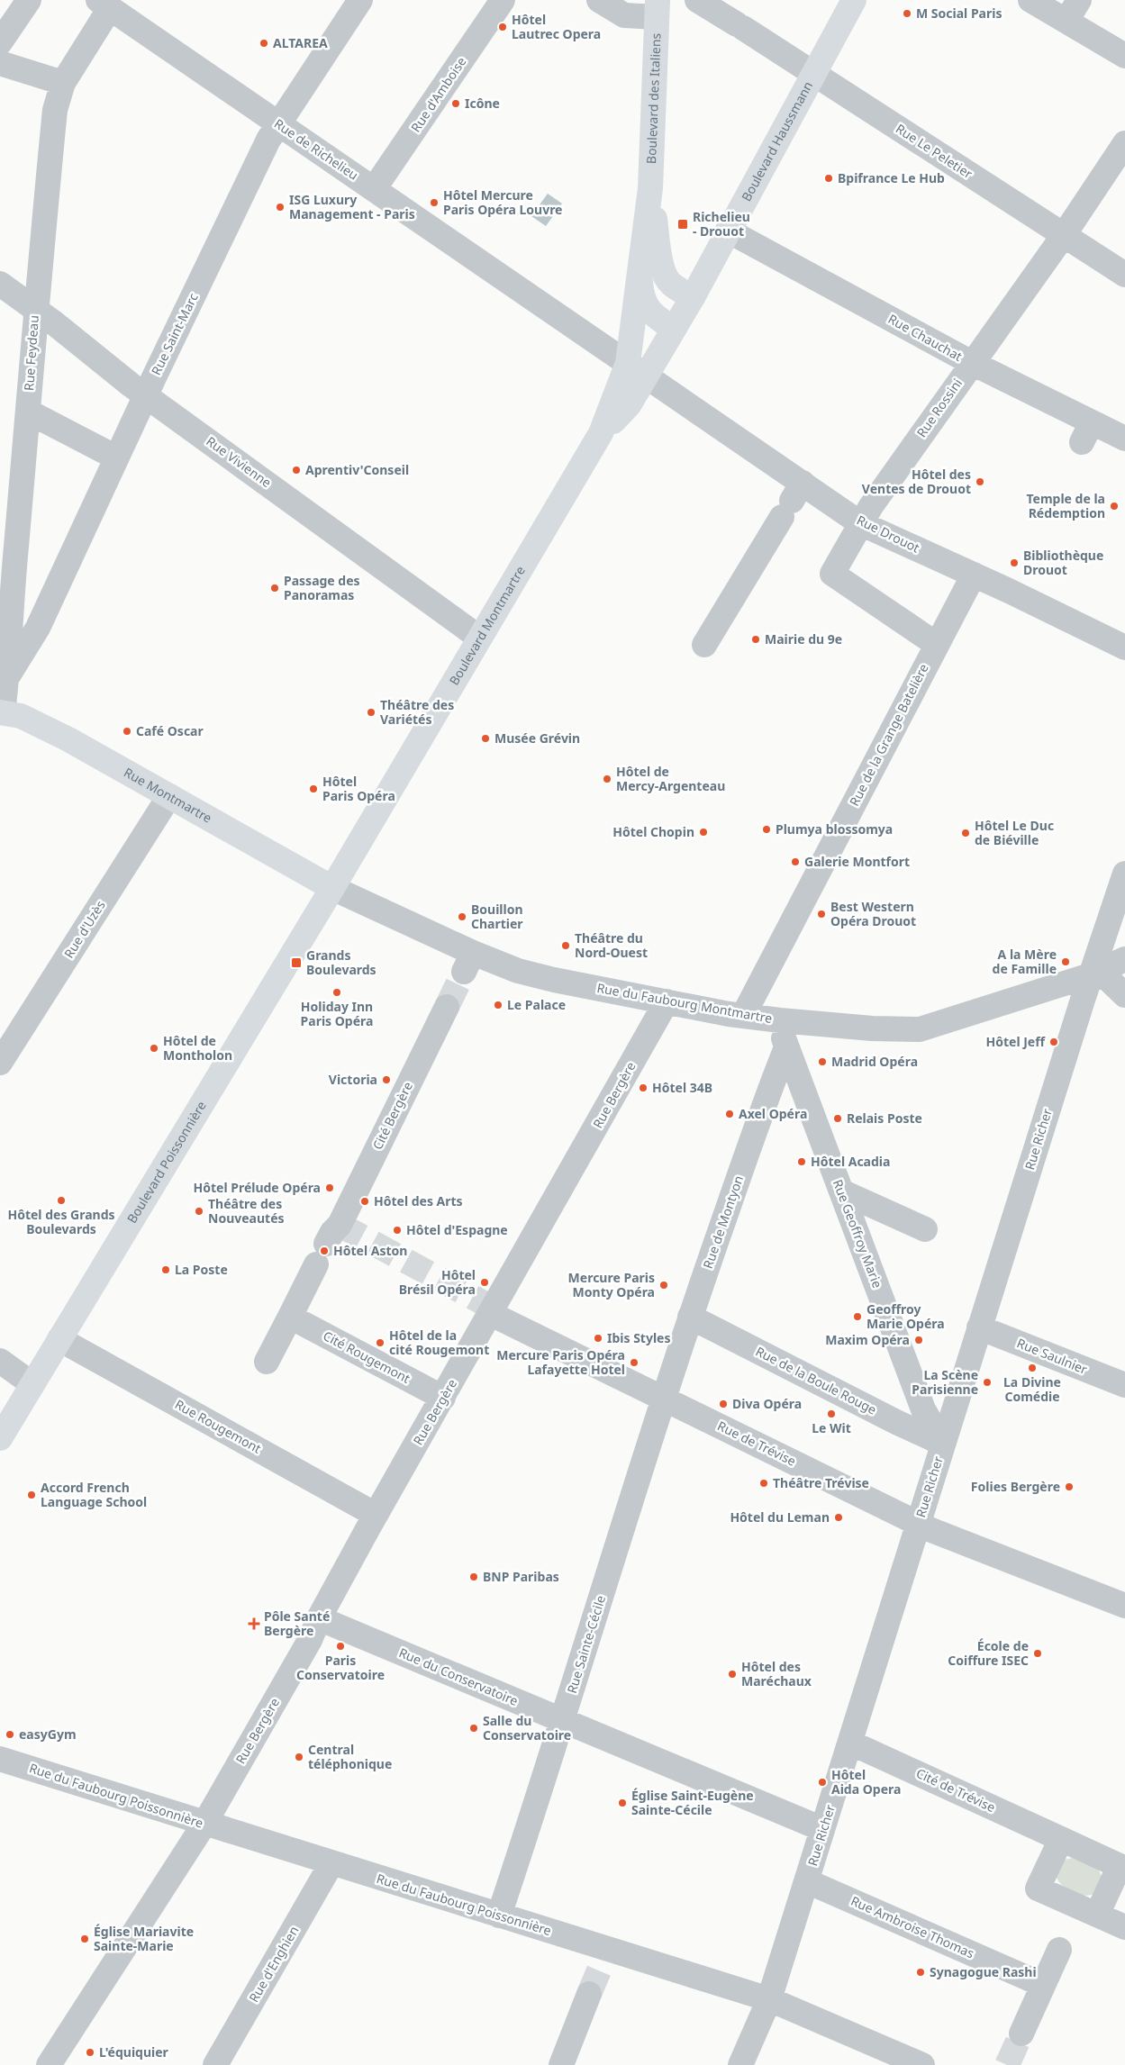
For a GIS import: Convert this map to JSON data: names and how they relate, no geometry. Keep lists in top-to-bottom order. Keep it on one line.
{"streets":{"main road":["Boulevard des Italiens","Boulevard Haussmann","Boulevard Montmartre","Rue Montmartre","Boulevard Poissonnière"],"street":["Rue d'Amboise","Rue de Richelieu","Rue Le Peletier","Rue Saint-Marc","Rue Chauchat","Rue Feydeau","Rue Rossini","Rue Vivienne","Rue Drouot","Rue de la Grange Batelière","Rue d'Uzès","Rue du Faubourg Montmartre","Rue Bergère","Cité Bergère","Rue Richer","Rue de Montyon","Rue Geoffroy Marie","Rue Saulnier","Cité Rougemont","Rue de la Boule Rouge","Rue Rougemont","Rue de Trévise","Rue Sainte-Cécile","Rue du Conservatoire","Cité de Trévise","Rue du Faubourg Poissonnière","Rue Ambroise Thomas","Rue d'Enghien"]},"crossings":[["Rue d'Amboise","Rue de Richelieu"],["Boulevard des Italiens","Boulevard Haussmann"],["Boulevard des Italiens","Rue de Richelieu"],["Boulevard des Italiens","Rue Drouot"],["Boulevard des Italiens","Boulevard Montmartre"],["Boulevard Haussmann","Rue de Richelieu"],["Boulevard Haussmann","Rue Le Peletier"],["Boulevard Haussmann","Rue Chauchat"],["Boulevard Haussmann","Rue Drouot"],["Boulevard Haussmann","Boulevard Montmartre"],["Rue de Richelieu","Rue Saint-Marc"],["Rue de Richelieu","Rue Feydeau"],["Rue de Richelieu","Rue Drouot"],["Rue de Richelieu","Boulevard Montmartre"],["Rue Le Peletier","Rue Rossini"],["Rue Saint-Marc","Rue Feydeau"],["Rue Saint-Marc","Rue Vivienne"],["Rue Chauchat","Rue Rossini"],["Rue Feydeau","Rue Vivienne"],["Rue Feydeau","Rue Montmartre"],["Rue Rossini","Rue Drouot"],["Rue Rossini","Rue de la Grange Batelière"],["Rue Vivienne","Boulevard Montmartre"],["Rue Drouot","Boulevard Montmartre"],["Rue Drouot","Rue de la Grange Batelière"],["Boulevard Montmartre","Rue Montmartre"],["Boulevard Montmartre","Rue du Faubourg Montmartre"],["Boulevard Montmartre","Boulevard Poissonnière"],["Rue de la Grange Batelière","Rue du Faubourg Montmartre"],["Rue Montmartre","Rue d'Uzès"],["Rue Montmartre","Rue du Faubourg Montmartre"],["Rue Montmartre","Boulevard Poissonnière"],["Rue du Faubourg Montmartre","Rue Bergère"],["Rue du Faubourg Montmartre","Rue Richer"],["Rue du Faubourg Montmartre","Boulevard Poissonnière"],["Rue du Faubourg Montmartre","Rue Geoffroy Marie"],["Rue Bergère","Cité Rougemont"],["Rue Bergère","Rue Rougemont"],["Rue Bergère","Rue de Trévise"],["Rue Bergère","Rue du Conservatoire"],["Rue Bergère","Rue du Faubourg Poissonnière"],["Cité Bergère","Cité Rougemont"],["Rue Richer","Rue Geoffroy Marie"],["Rue Richer","Rue Saulnier"],["Rue Richer","Rue de la Boule Rouge"],["Rue Richer","Rue de Trévise"],["Rue Richer","Rue du Conservatoire"],["Rue Richer","Cité de Trévise"],["Rue Richer","Rue du Faubourg Poissonnière"],["Rue Richer","Rue Ambroise Thomas"],["Boulevard Poissonnière","Rue Rougemont"],["Rue de Montyon","Rue Geoffroy Marie"],["Rue de Montyon","Rue de la Boule Rouge"],["Rue de Montyon","Rue de Trévise"],["Rue de Montyon","Rue Sainte-Cécile"],["Rue Geoffroy Marie","Rue de la Boule Rouge"],["Rue de Trévise","Rue Sainte-Cécile"],["Rue Sainte-Cécile","Rue du Conservatoire"],["Rue Sainte-Cécile","Rue du Faubourg Poissonnière"],["Rue du Faubourg Poissonnière","Rue d'Enghien"]],"places":{"other":["M Social Paris","Hôtel Lautrec Opera","ALTAREA","Icône","Bpifrance Le Hub","Hôtel Mercure Paris Opéra Louvre","ISG Luxury Management - Paris","Aprentiv'Conseil","Hôtel des Ventes de Drouot","Temple de la Rédemption","Bibliothèque Drouot","Passage des Panoramas","Mairie du 9e","Théâtre des Variétés","Café Oscar","Musée Grévin","Hôtel de Mercy-Argenteau","Hôtel Paris Opéra","Plumya blossomya","Hôtel Chopin","Hôtel Le Duc de Biéville","Galerie Montfort","Best Western Opéra Drouot","Bouillon Chartier","Théâtre du Nord-Ouest","A la Mère de Famille","Holiday Inn Paris Opéra","Le Palace","Hôtel Jeff","Hôtel de Montholon","Madrid Opéra","Victoria","Hôtel 34B","Axel Opéra","Relais Poste","Hôtel Acadia","Hôtel Prélude Opéra","Hôtel des Grands Boulevards","Hôtel des Arts","Théâtre des Nouveautés","Hôtel d'Espagne","Hôtel Aston","La Poste","Hôtel Brésil Opéra","Mercure Paris Monty Opéra","Geoffroy Marie Opéra","Ibis Styles","Maxim Opéra","Hôtel de la cité Rougemont","Mercure Paris Opéra Lafayette Hotel","La Divine Comédie","La Scène Parisienne","Diva Opéra","Le Wit","Théâtre Trévise","Folies Bergère","Accord French Language School","Hôtel du Leman","BNP Paribas","Paris Conservatoire","École de Coiffure ISEC","Hôtel des Maréchaux","Salle du Conservatoire","easyGym","Central téléphonique","Hôtel Aida Opera","Église Saint-Eugène Sainte-Cécile","Église Mariavite Sainte-Marie","Synagogue Rashi","L'équiquier"],"transit":["Richelieu - Drouot","Grands Boulevards"],"health":["Pôle Santé Bergère"]}}
